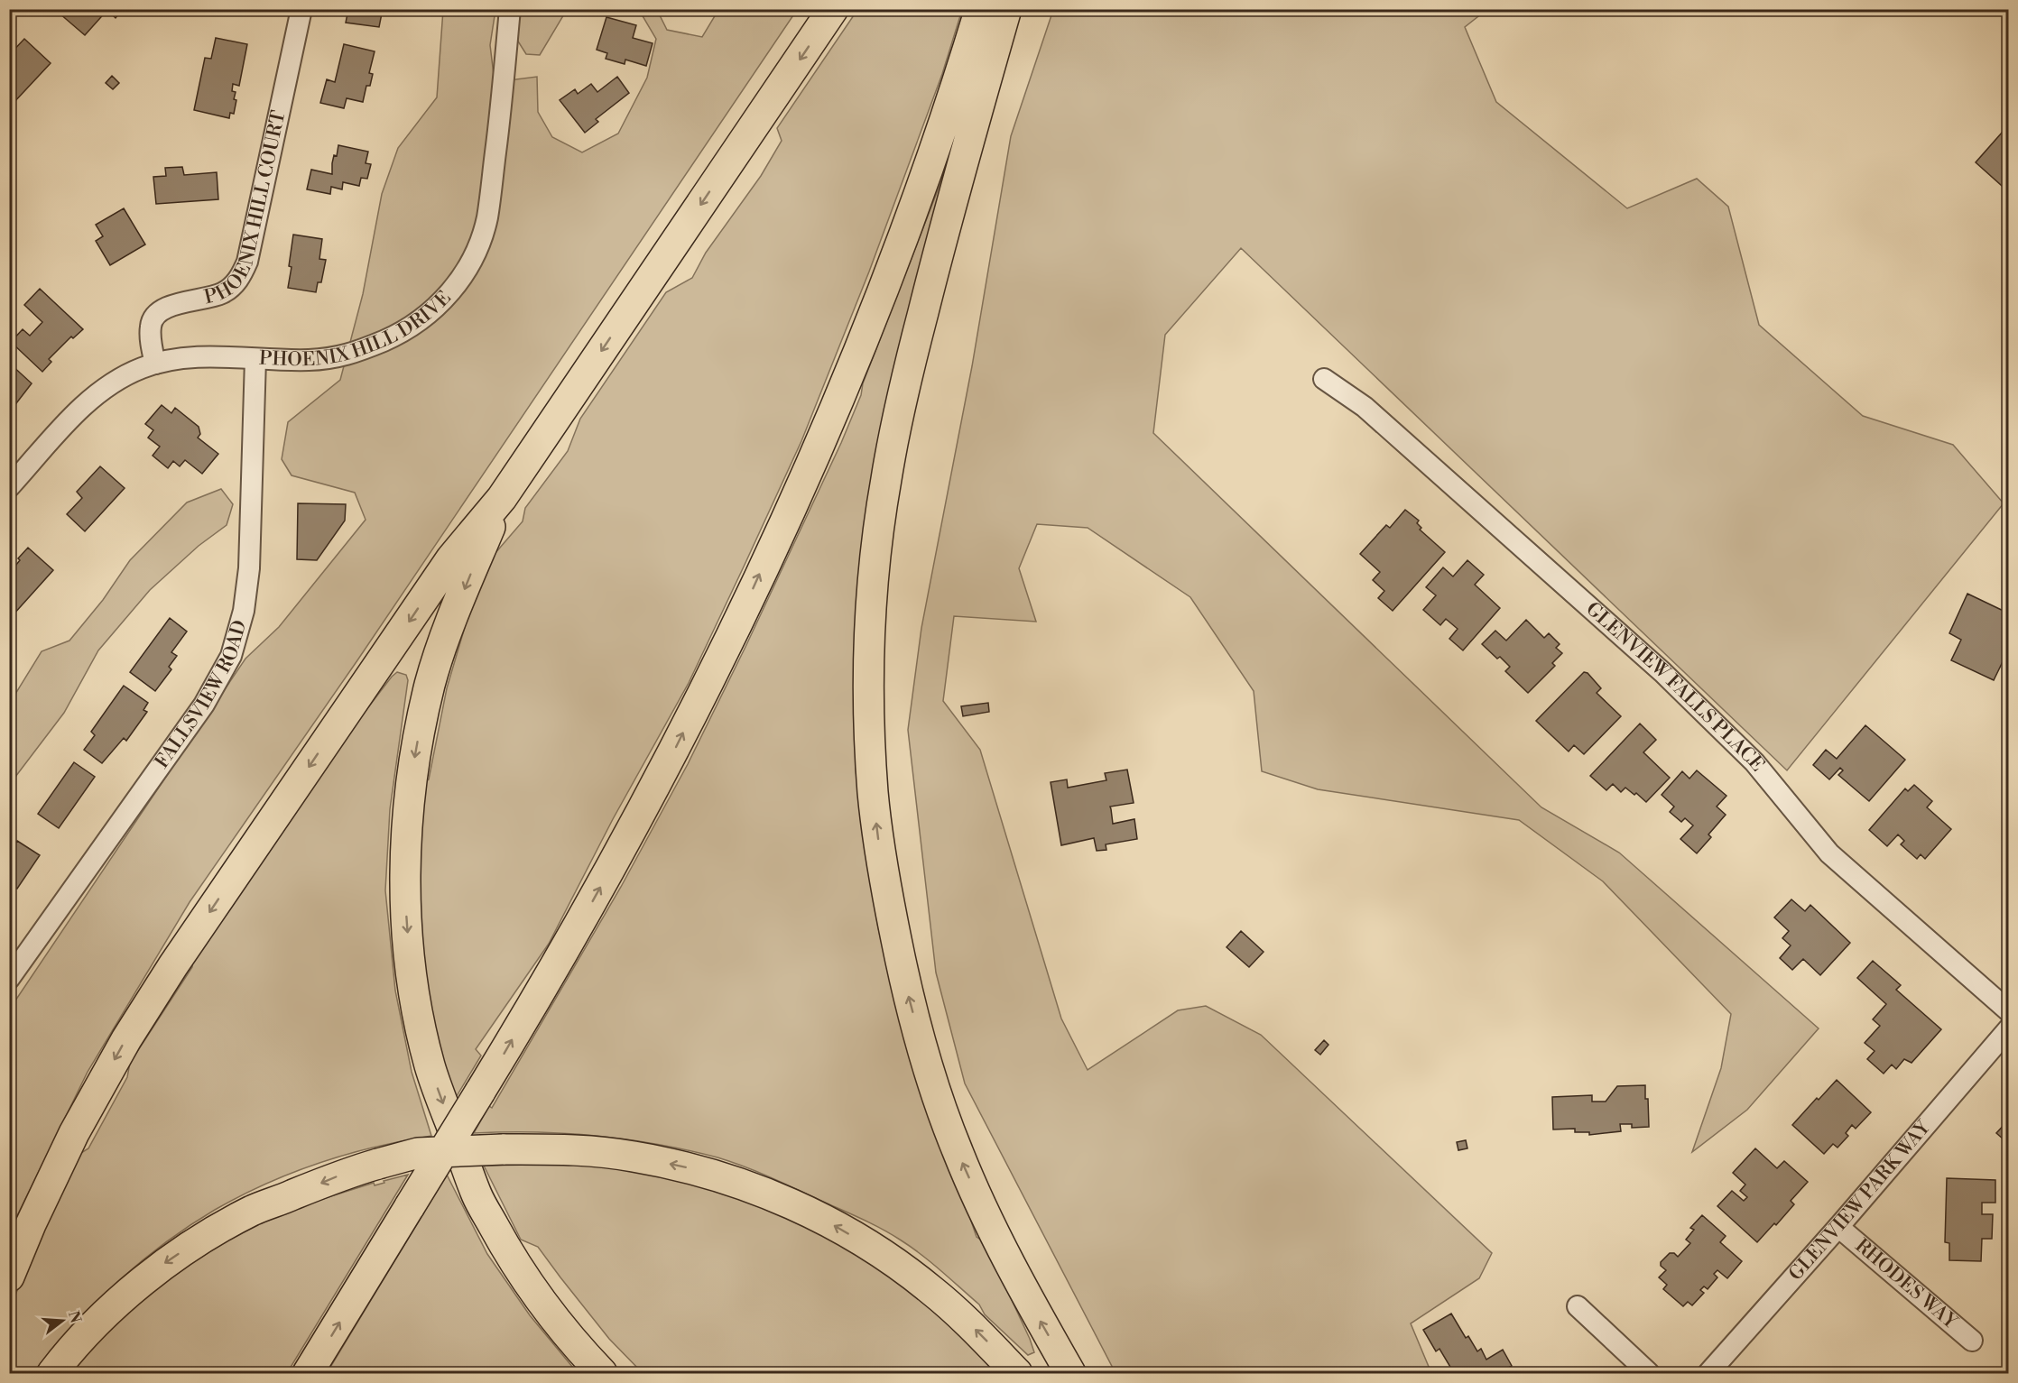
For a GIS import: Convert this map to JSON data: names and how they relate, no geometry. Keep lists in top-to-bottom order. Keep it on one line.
{"streets":{"street":["PHOENIX HILL COURT","PHOENIX HILL DRIVE","GLENVIEW FALLS PLACE","FALLSVIEW ROAD","GLENVIEW PARK WAY","RHODES WAY"]},"crossings":[["PHOENIX HILL COURT","PHOENIX HILL DRIVE"],["PHOENIX HILL DRIVE","FALLSVIEW ROAD"],["GLENVIEW PARK WAY","RHODES WAY"]],"north":"right"}
